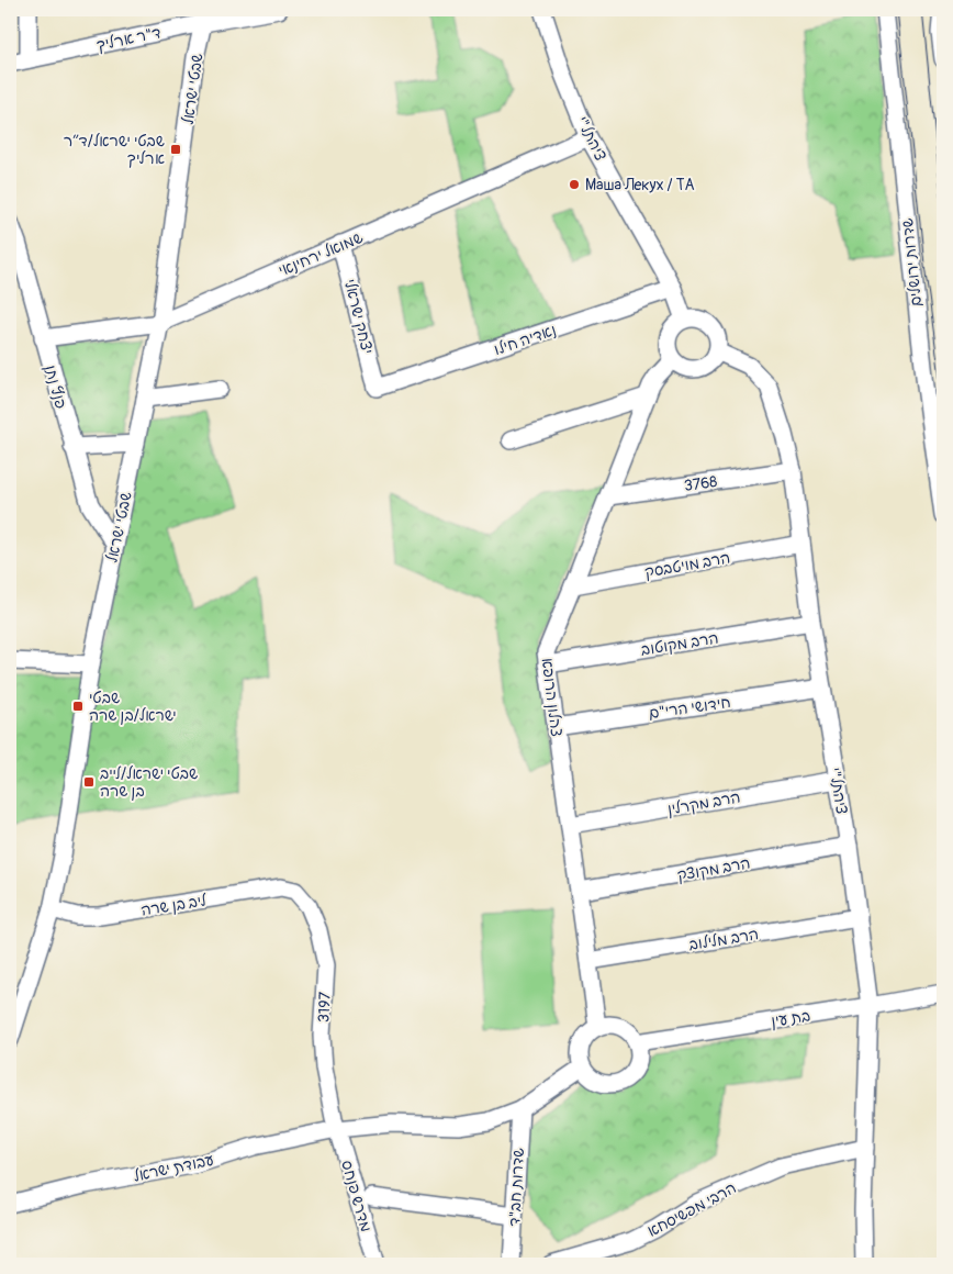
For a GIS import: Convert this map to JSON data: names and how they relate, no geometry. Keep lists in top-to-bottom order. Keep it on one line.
{"streets":{"street":["ד\"ר ארליך","שבטי ישראל","ציהתל\"י","שמואל ירחינאי","שדרות ירושלים","יצחק ישראלי","נאדיה חילו","פנץ נתן","3768","הרב מויטבסק","הרב מקוטוב","צהלון הרופא","חידושי הרי\"ם","הרב מקרלין","הרב מקוצק","ליב בן שרה","הרב מלילוב","3197","בת עין","עבודת ישראל","שדרות חב\"ד","מדרש פנחס","הרבי מפשיסחא"]},"crossings":[["ד\"ר ארליך","שבטי ישראל"],["שבטי ישראל","שמואל ירחינאי"],["שבטי ישראל","פנץ נתן"],["שבטי ישראל","ליב בן שרה"],["ציהתל\"י","שמואל ירחינאי"],["ציהתל\"י","נאדיה חילו"],["ציהתל\"י","3768"],["ציהתל\"י","הרב מויטבסק"],["ציהתל\"י","הרב מקוטוב"],["ציהתל\"י","צהלון הרופא"],["ציהתל\"י","חידושי הרי\"ם"],["ציהתל\"י","הרב מקרלין"],["ציהתל\"י","הרב מקוצק"],["ציהתל\"י","הרב מלילוב"],["ציהתל\"י","בת עין"],["ציהתל\"י","הרבי מפשיסחא"],["שמואל ירחינאי","יצחק ישראלי"],["שמואל ירחינאי","פנץ נתן"],["יצחק ישראלי","נאדיה חילו"],["3768","צהלון הרופא"],["הרב מויטבסק","צהלון הרופא"],["הרב מקוטוב","צהלון הרופא"],["צהלון הרופא","חידושי הרי\"ם"],["צהלון הרופא","הרב מקרלין"],["צהלון הרופא","הרב מקוצק"],["צהלון הרופא","הרב מלילוב"],["צהלון הרופא","בת עין"],["ליב בן שרה","3197"],["3197","עבודת ישראל"],["3197","מדרש פנחס"],["עבודת ישראל","מדרש פנחס"]],"places":{"transit":["שבטי ישראל/ד״ר ארליך","שבטי ישראל/בן שרה","שבטי ישראל/לייב בן שרה"],"other":["Маша Лекух / ТА"]}}
